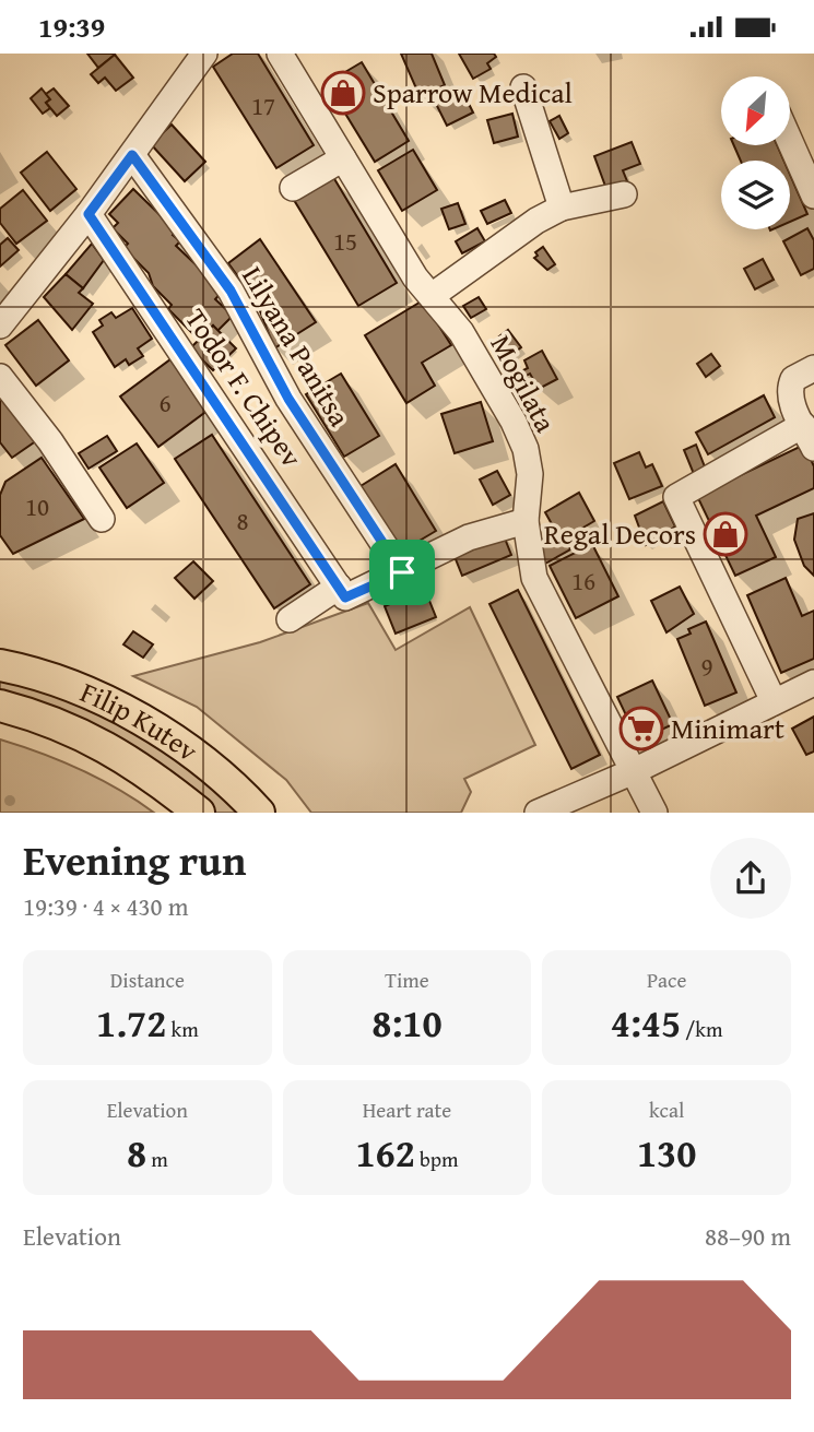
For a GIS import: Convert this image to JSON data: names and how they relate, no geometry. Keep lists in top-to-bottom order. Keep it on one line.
{"streets":{"main road":["Filip Kutev"],"street":["Lilyana Panitsa","Mogilata","Todor F. Chipev"]},"places":{"shop":["Sparrow Medical","Regal Decors"],"supermarket":["Minimart"]},"house_numbers":["17","15","6","10","8","16","9"],"north":"bottom left","page":{"status":"19:39","heading":["Evening run","19:39 · 4 × 430 m"],"stats":[["Distance","1.72 km"],["Time","8:10"],["Pace","4:45 /km"],["Elevation","8 m"],["Heart rate","162 bpm"],["kcal","130"]],"chart":["Elevation","88–90 m"]}}
